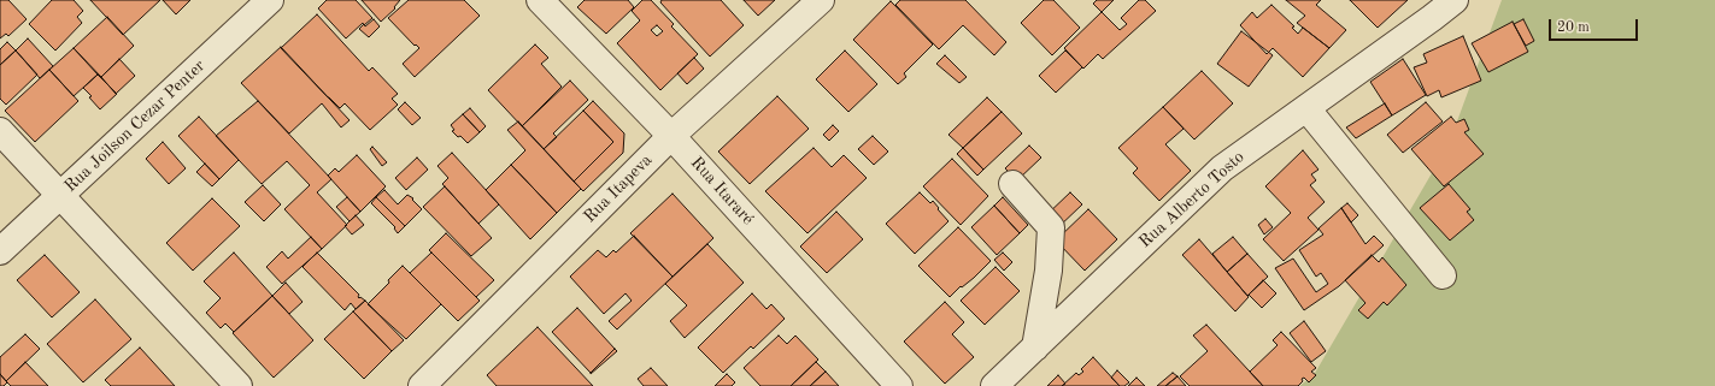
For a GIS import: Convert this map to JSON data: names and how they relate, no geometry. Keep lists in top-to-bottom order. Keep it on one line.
{"streets":{"street":["Rua Joilson Cezar Penter","Rua Itapeva","Rua Itararé","Rua Alberto Tosto"]},"crossings":[["Rua Itapeva","Rua Itararé"]],"scale_bar":"20 m"}
